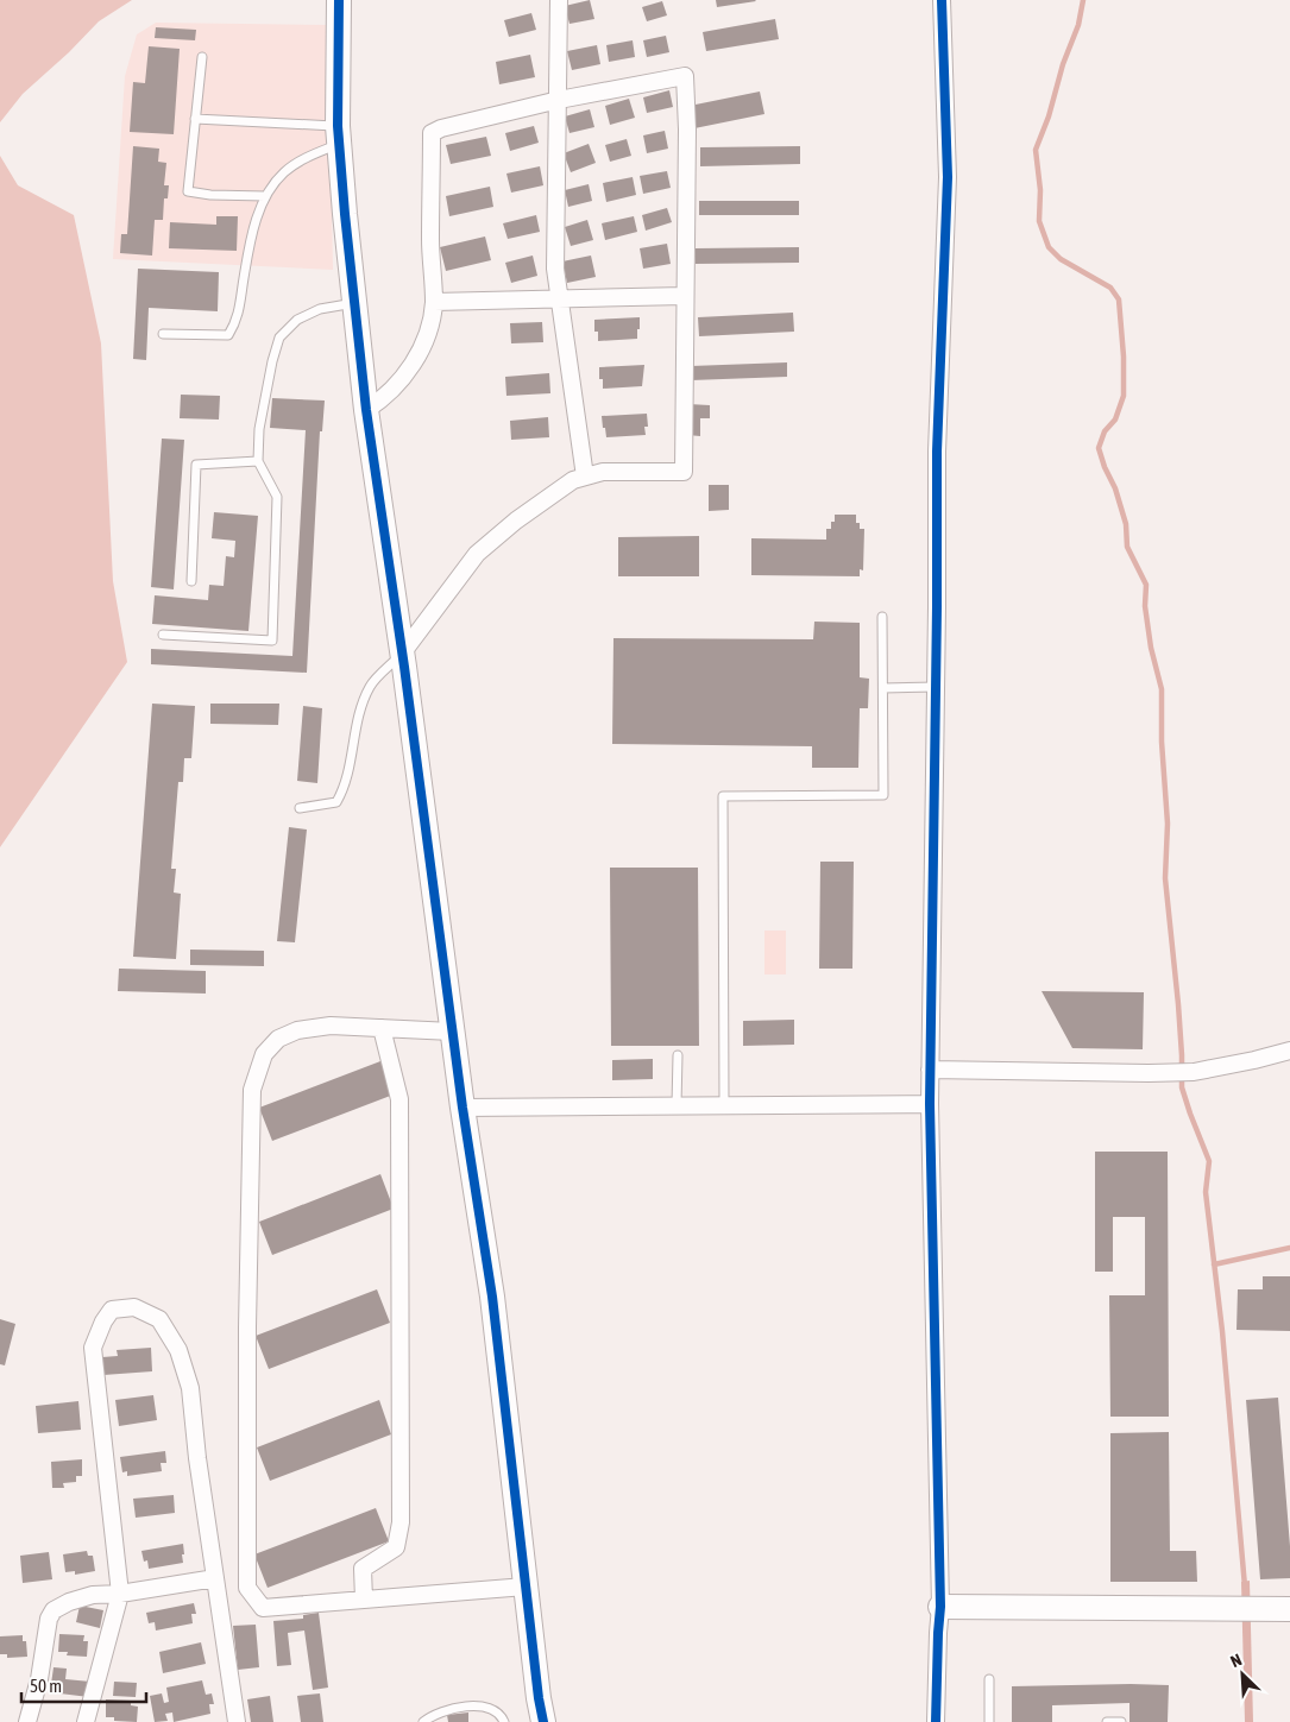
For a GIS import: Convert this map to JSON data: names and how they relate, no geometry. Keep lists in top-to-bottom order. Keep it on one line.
{"scale_bar":"50 m","north":"top left"}
